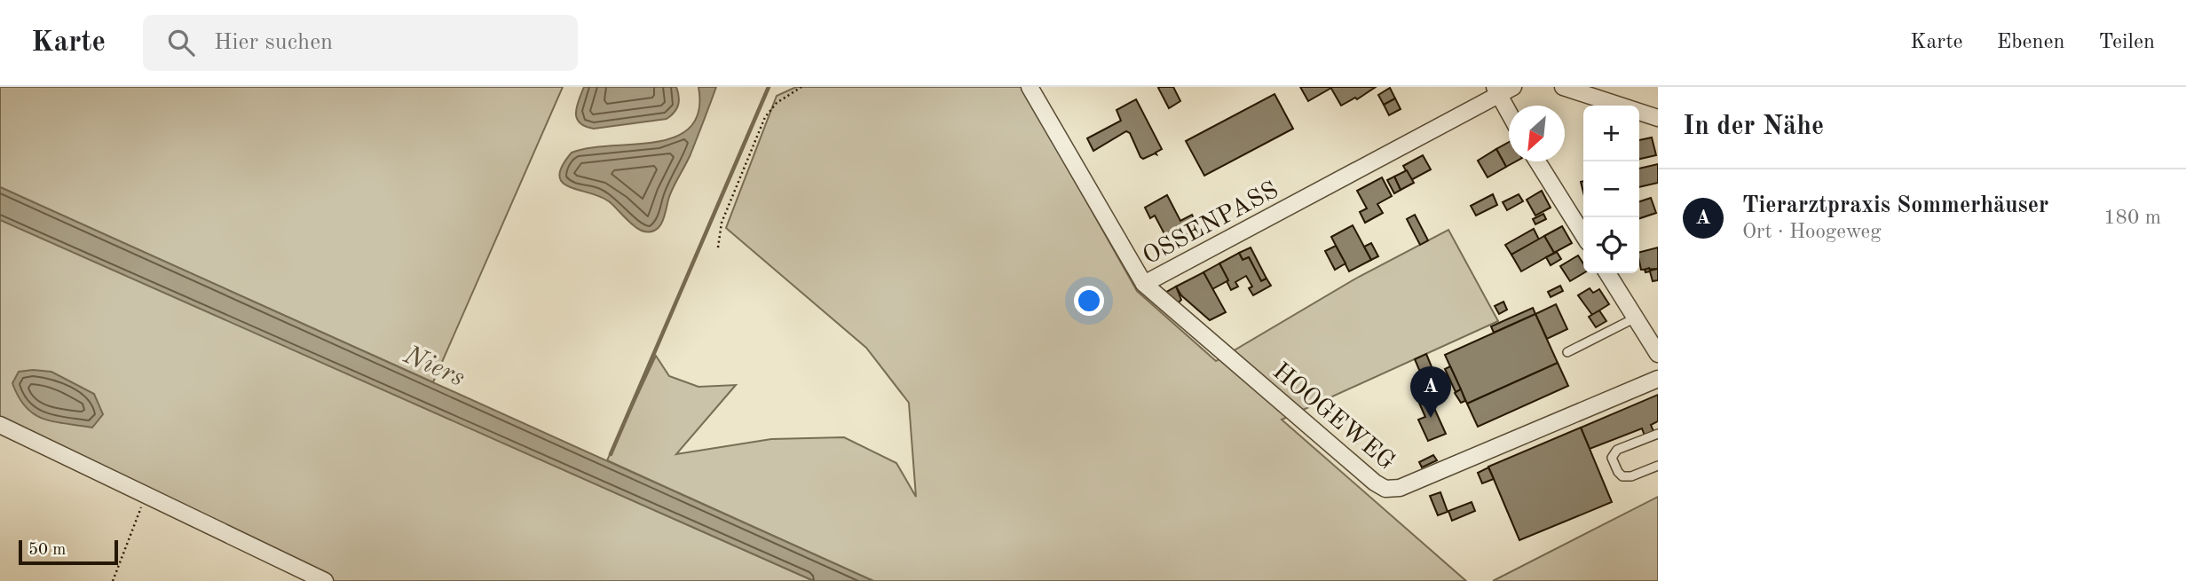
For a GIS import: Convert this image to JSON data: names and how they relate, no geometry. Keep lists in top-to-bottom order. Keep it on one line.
{"streets":{"street":["OSSENPASS","HOOGEWEG"]},"crossings":[["OSSENPASS","HOOGEWEG"]],"water":["Niers"],"scale_bar":"50 m","north":"bottom left","page":{"header":"Karte","search":"Hier suchen","nav":["Karte","Ebenen","Teilen"],"heading":"In der Nähe","map_buttons":["+","−"],"list":[{"mark":"A","name":"Tierarztpraxis Sommerhäuser","note":"Ort · Hoogeweg","value":"180 m"}],"pins":"A","scale":"50 m"}}
